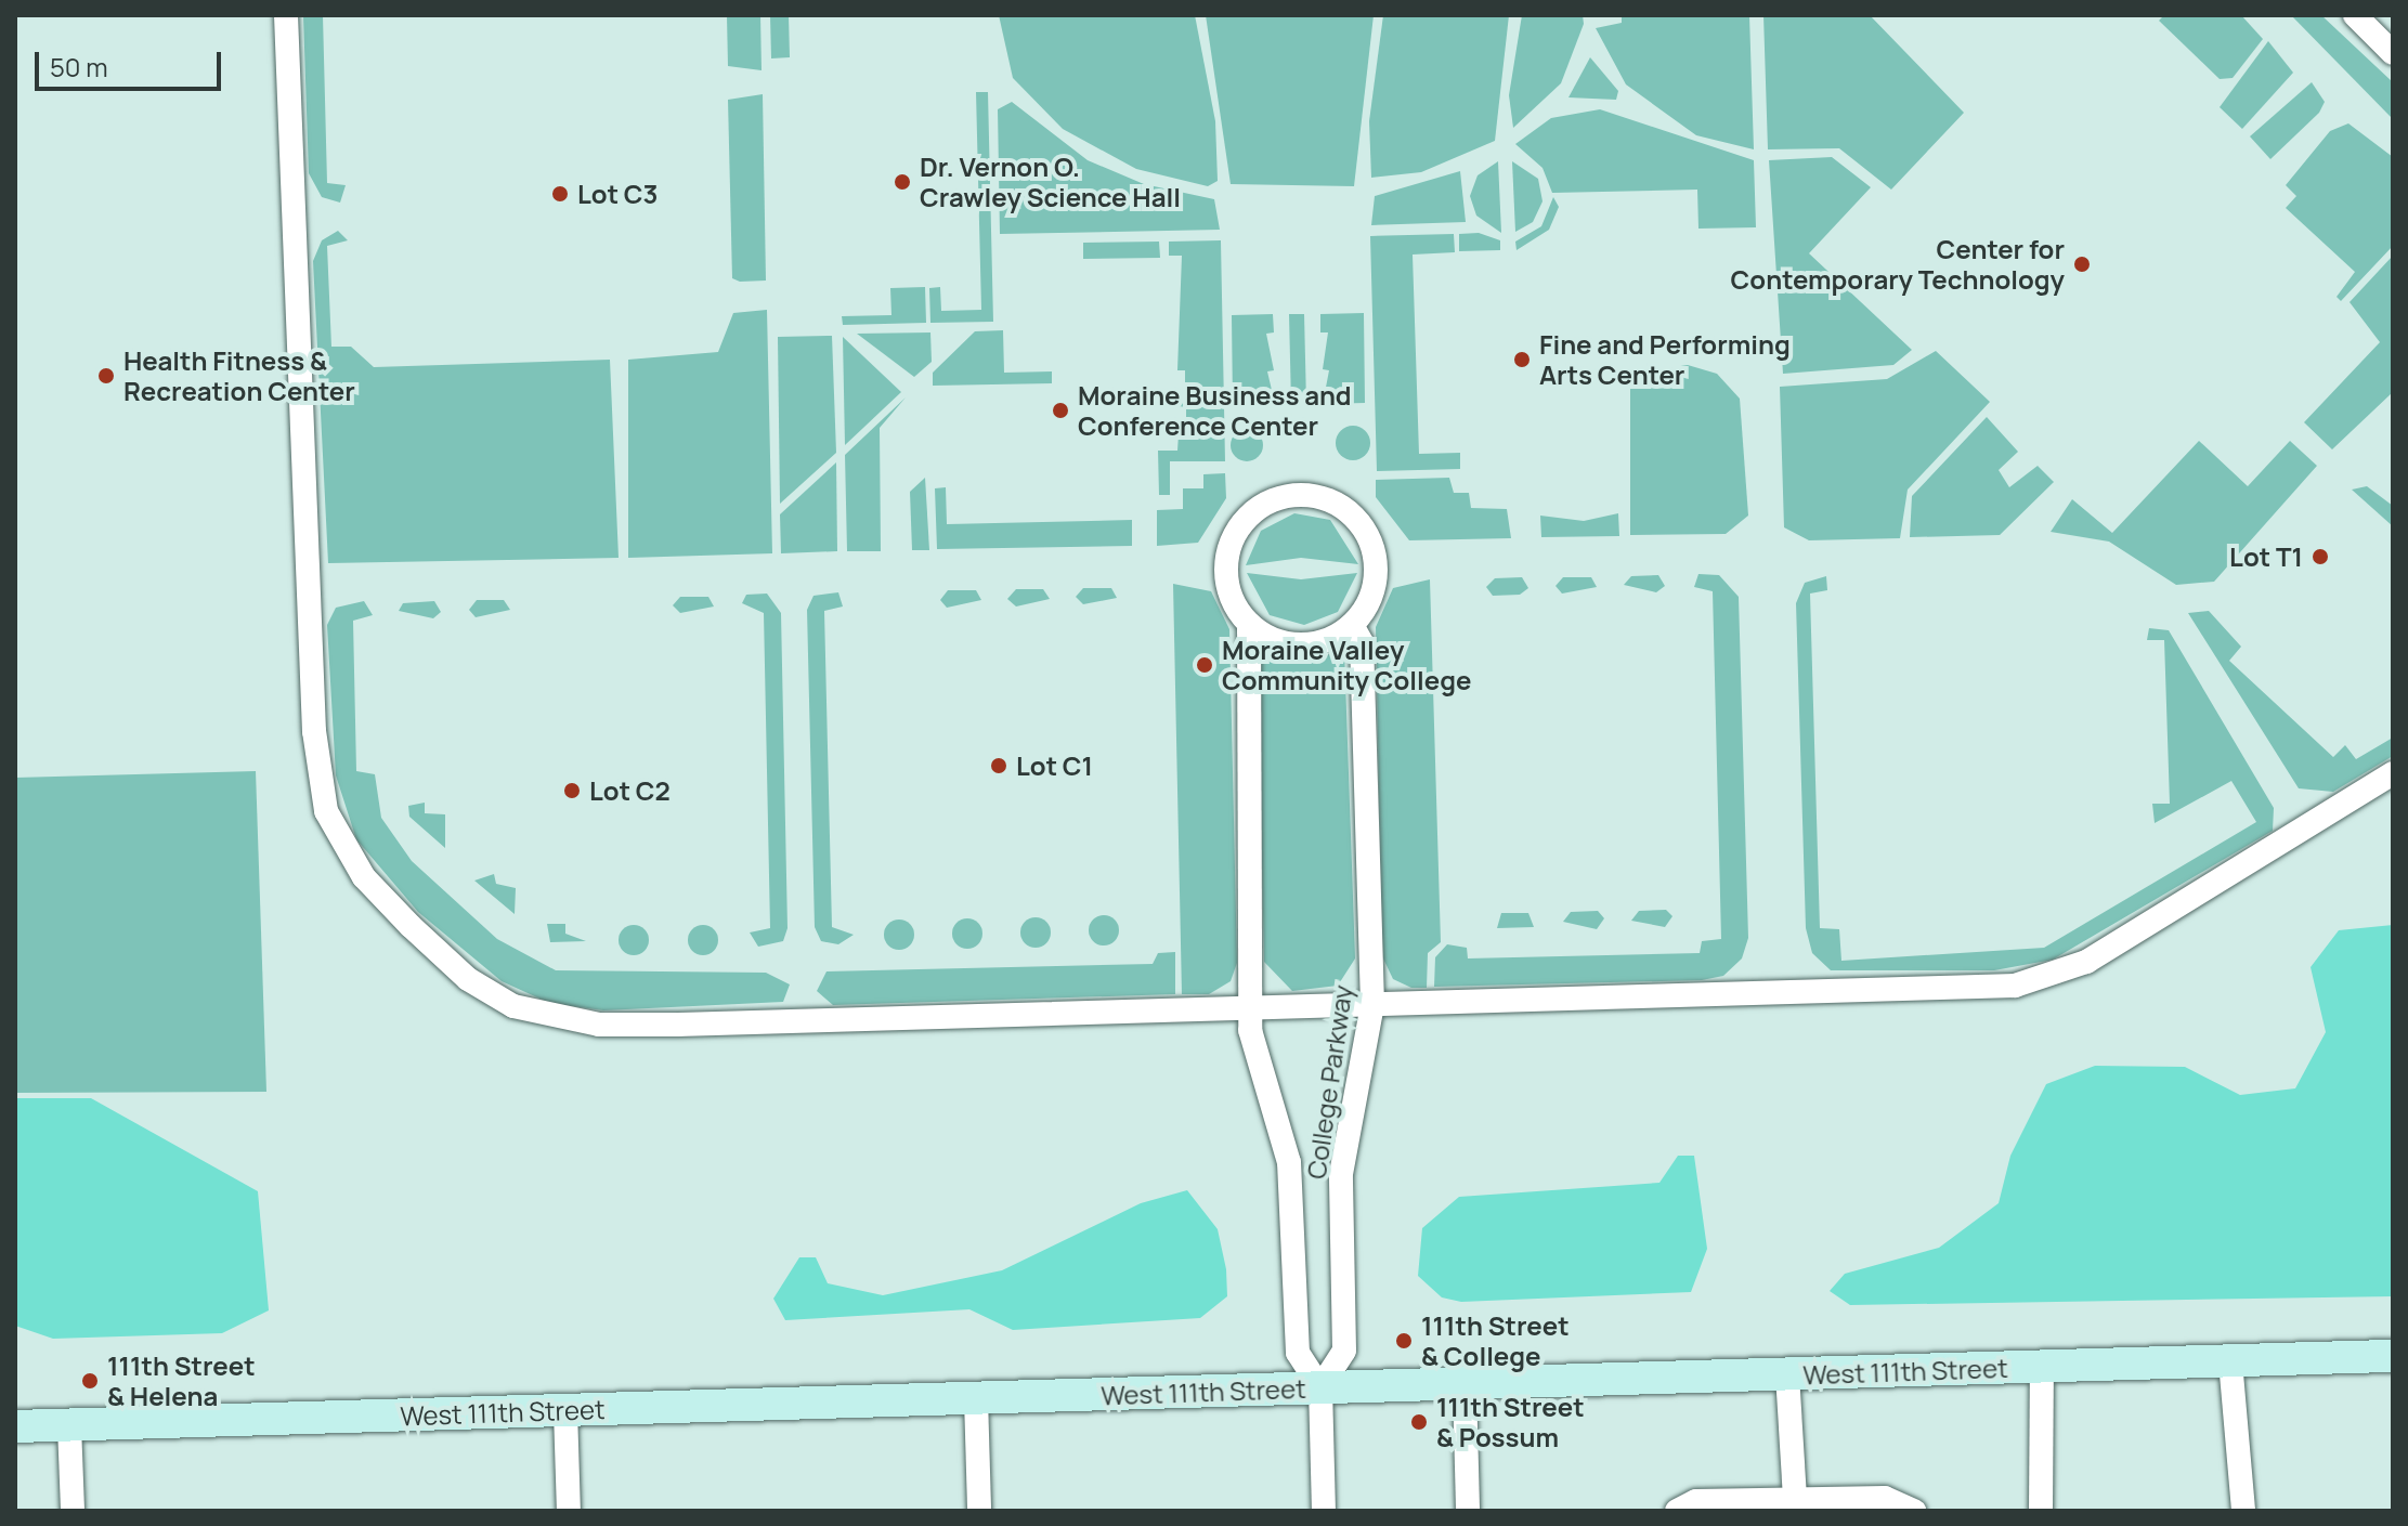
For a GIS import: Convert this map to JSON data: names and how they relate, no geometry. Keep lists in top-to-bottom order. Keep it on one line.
{"streets":{"main road":["West 111th Street"],"street":["College Parkway"]},"crossings":[["College Parkway","West 111th Street"]],"places":["Dr. Vernon O. Crawley Science Hall","Lot C3","Center for Contemporary Technology","Fine and Performing Arts Center","Health Fitness & Recreation Center","Moraine Business and Conference Center","Lot T1","Moraine Valley Community College","Lot C1","Lot C2","111th Street & College","111th Street & Helena","111th Street & Possum"],"scale_bar":"50 m"}
